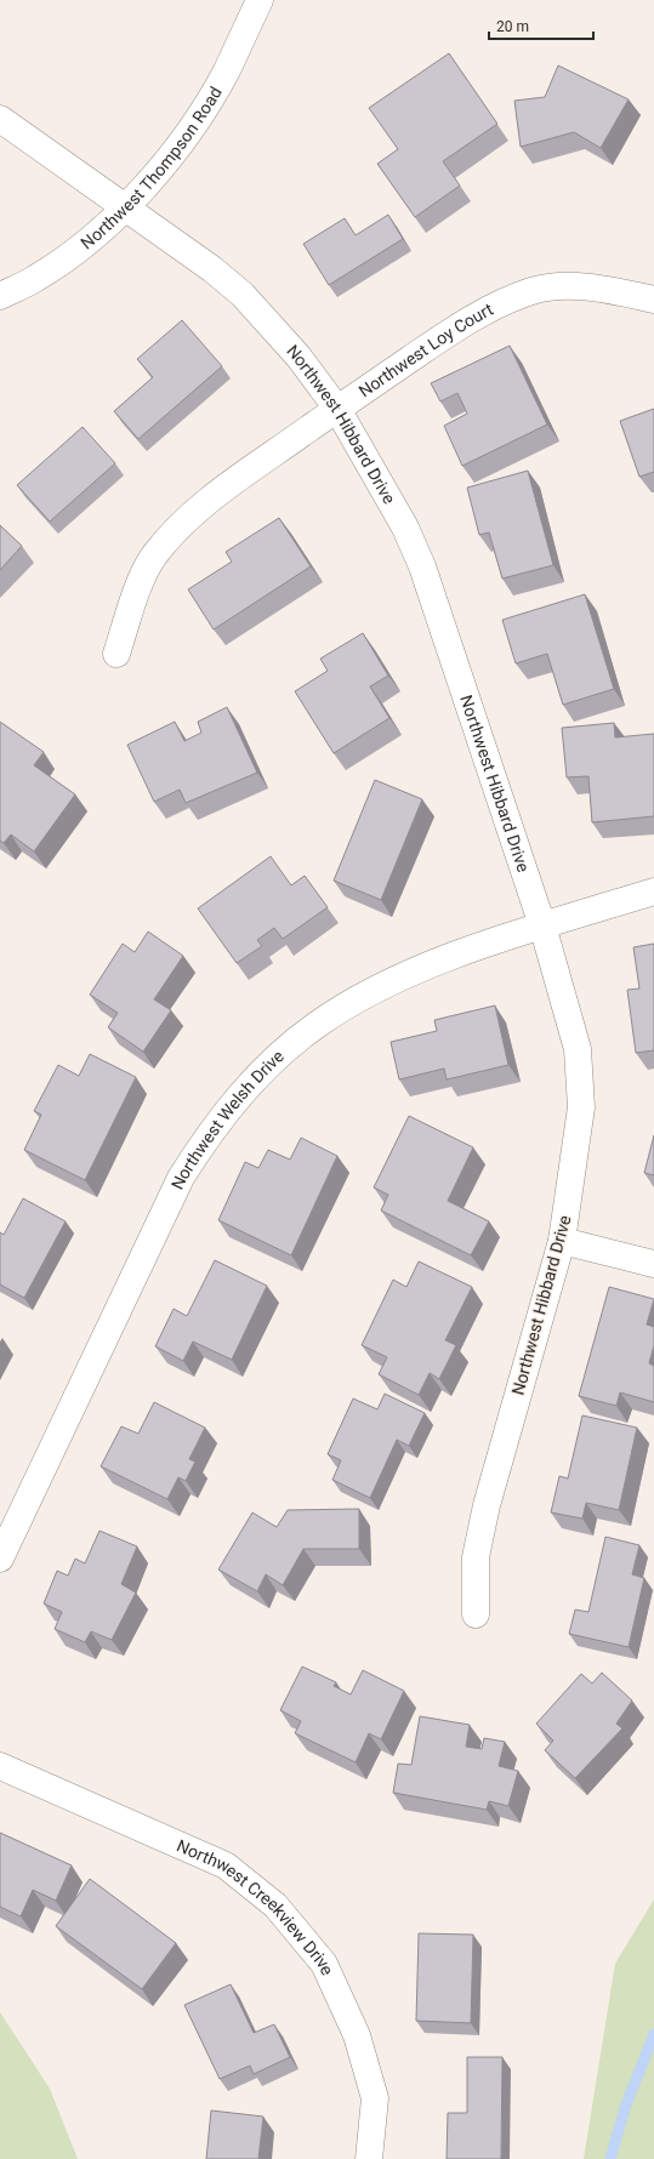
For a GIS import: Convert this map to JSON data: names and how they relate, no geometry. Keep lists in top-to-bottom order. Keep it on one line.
{"streets":{"street":["Northwest Thompson Road","Northwest Loy Court","Northwest Hibbard Drive","Northwest Welsh Drive","Northwest Creekview Drive"]},"crossings":[["Northwest Thompson Road","Northwest Hibbard Drive"],["Northwest Loy Court","Northwest Hibbard Drive"],["Northwest Hibbard Drive","Northwest Welsh Drive"]],"scale_bar":"20 m"}
